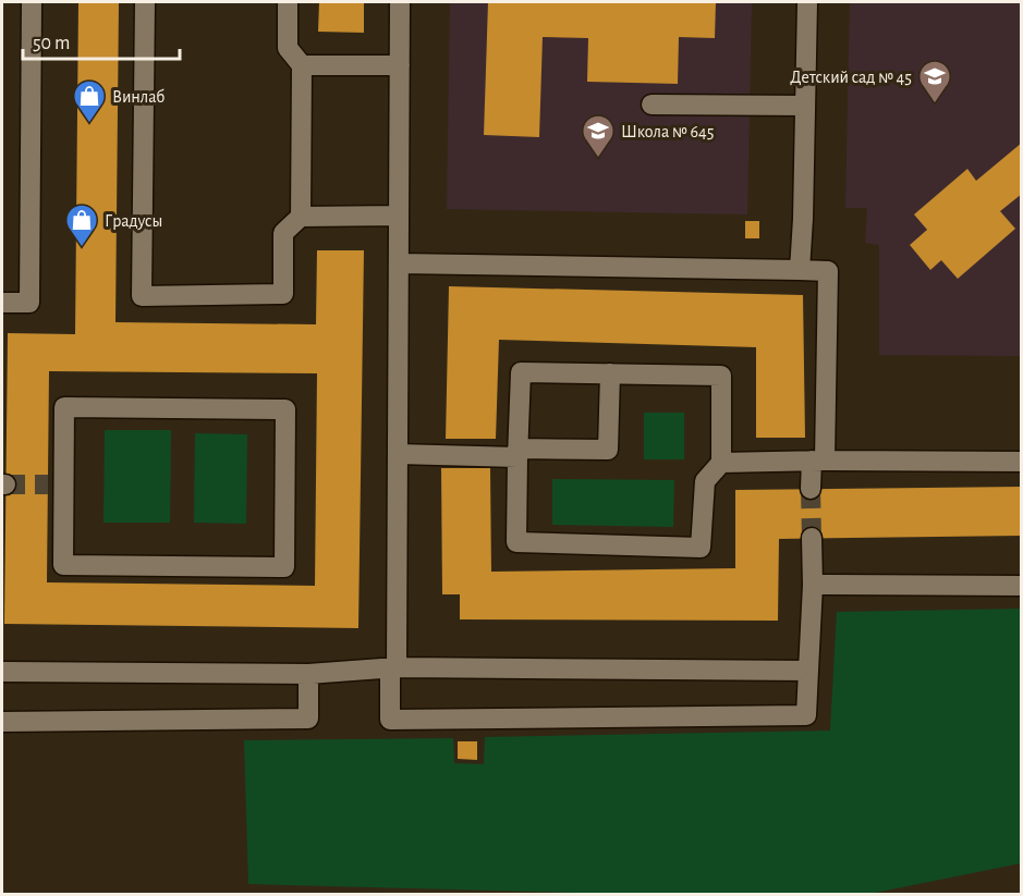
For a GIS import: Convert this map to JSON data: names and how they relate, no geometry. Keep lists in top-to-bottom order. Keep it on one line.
{"places":{"school or university":["Детский сад № 45","Школа № 645"],"shop":["Винлаб","Градусы"]},"scale_bar":"50 m"}
